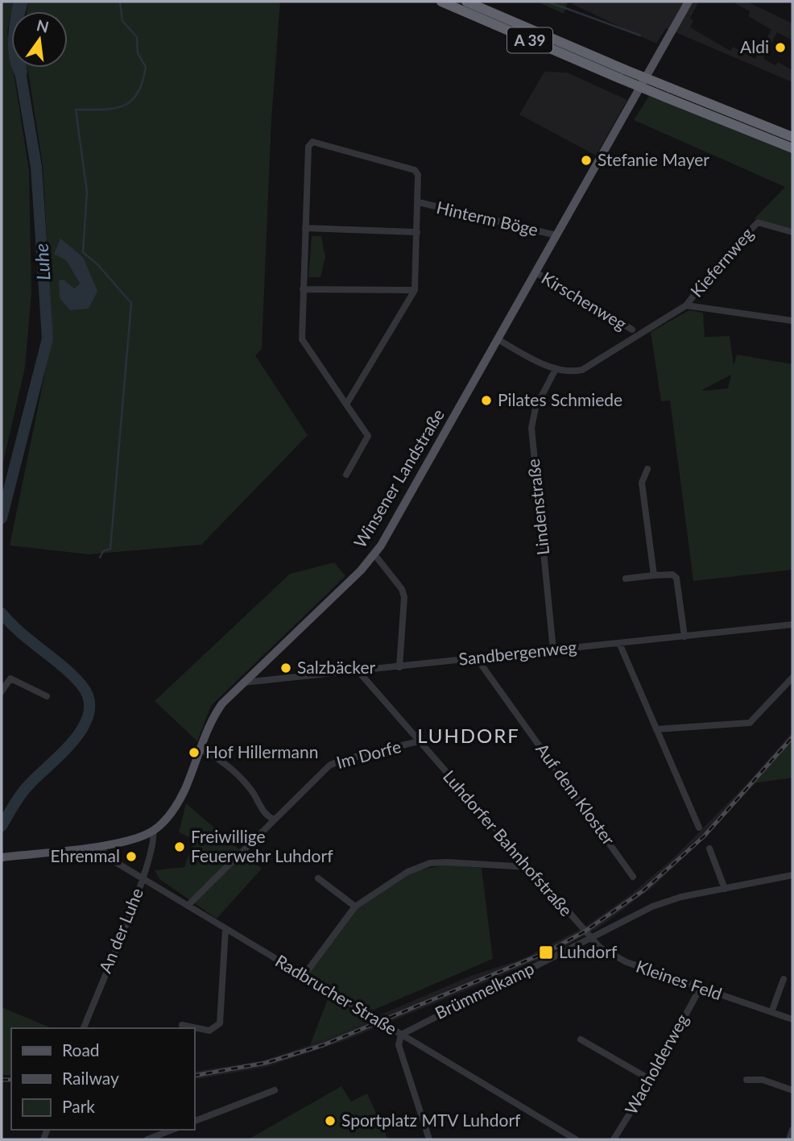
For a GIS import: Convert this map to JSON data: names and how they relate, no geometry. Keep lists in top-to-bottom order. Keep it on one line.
{"streets":{"highway":["A 39"],"main road":["Winsener Landstraße"],"street":["Hinterm Böge","Kiefernweg","Kirschenweg","Lindenstraße","Sandbergenweg","Im Dorfe","Auf dem Kloster","Luhdorfer Bahnhofstraße","An der Luhe","Kleines Feld","Brümmelkamp","Radbrucher Straße","Wacholderweg"]},"crossings":[["Hinterm Böge","Winsener Landstraße"],["Kirschenweg","Winsener Landstraße"],["Winsener Landstraße","Sandbergenweg"],["Winsener Landstraße","An der Luhe"],["Winsener Landstraße","Radbrucher Straße"],["Lindenstraße","Sandbergenweg"],["Sandbergenweg","Auf dem Kloster"],["Sandbergenweg","Luhdorfer Bahnhofstraße"],["Im Dorfe","Luhdorfer Bahnhofstraße"],["Im Dorfe","Radbrucher Straße"],["Luhdorfer Bahnhofstraße","Kleines Feld"],["Luhdorfer Bahnhofstraße","Brümmelkamp"],["An der Luhe","Radbrucher Straße"],["Kleines Feld","Brümmelkamp"],["Kleines Feld","Wacholderweg"],["Brümmelkamp","Radbrucher Straße"]],"districts":["LUHDORF"],"water":["Luhe"],"places":{"other":["Aldi","Stefanie Mayer","Pilates Schmiede","Salzbäcker","Hof Hillermann","Freiwillige Feuerwehr Luhdorf","Ehrenmal","Sportplatz MTV Luhdorf"],"transit":["Luhdorf"]},"legend":["Road","Railway","Park"],"north":"top"}
